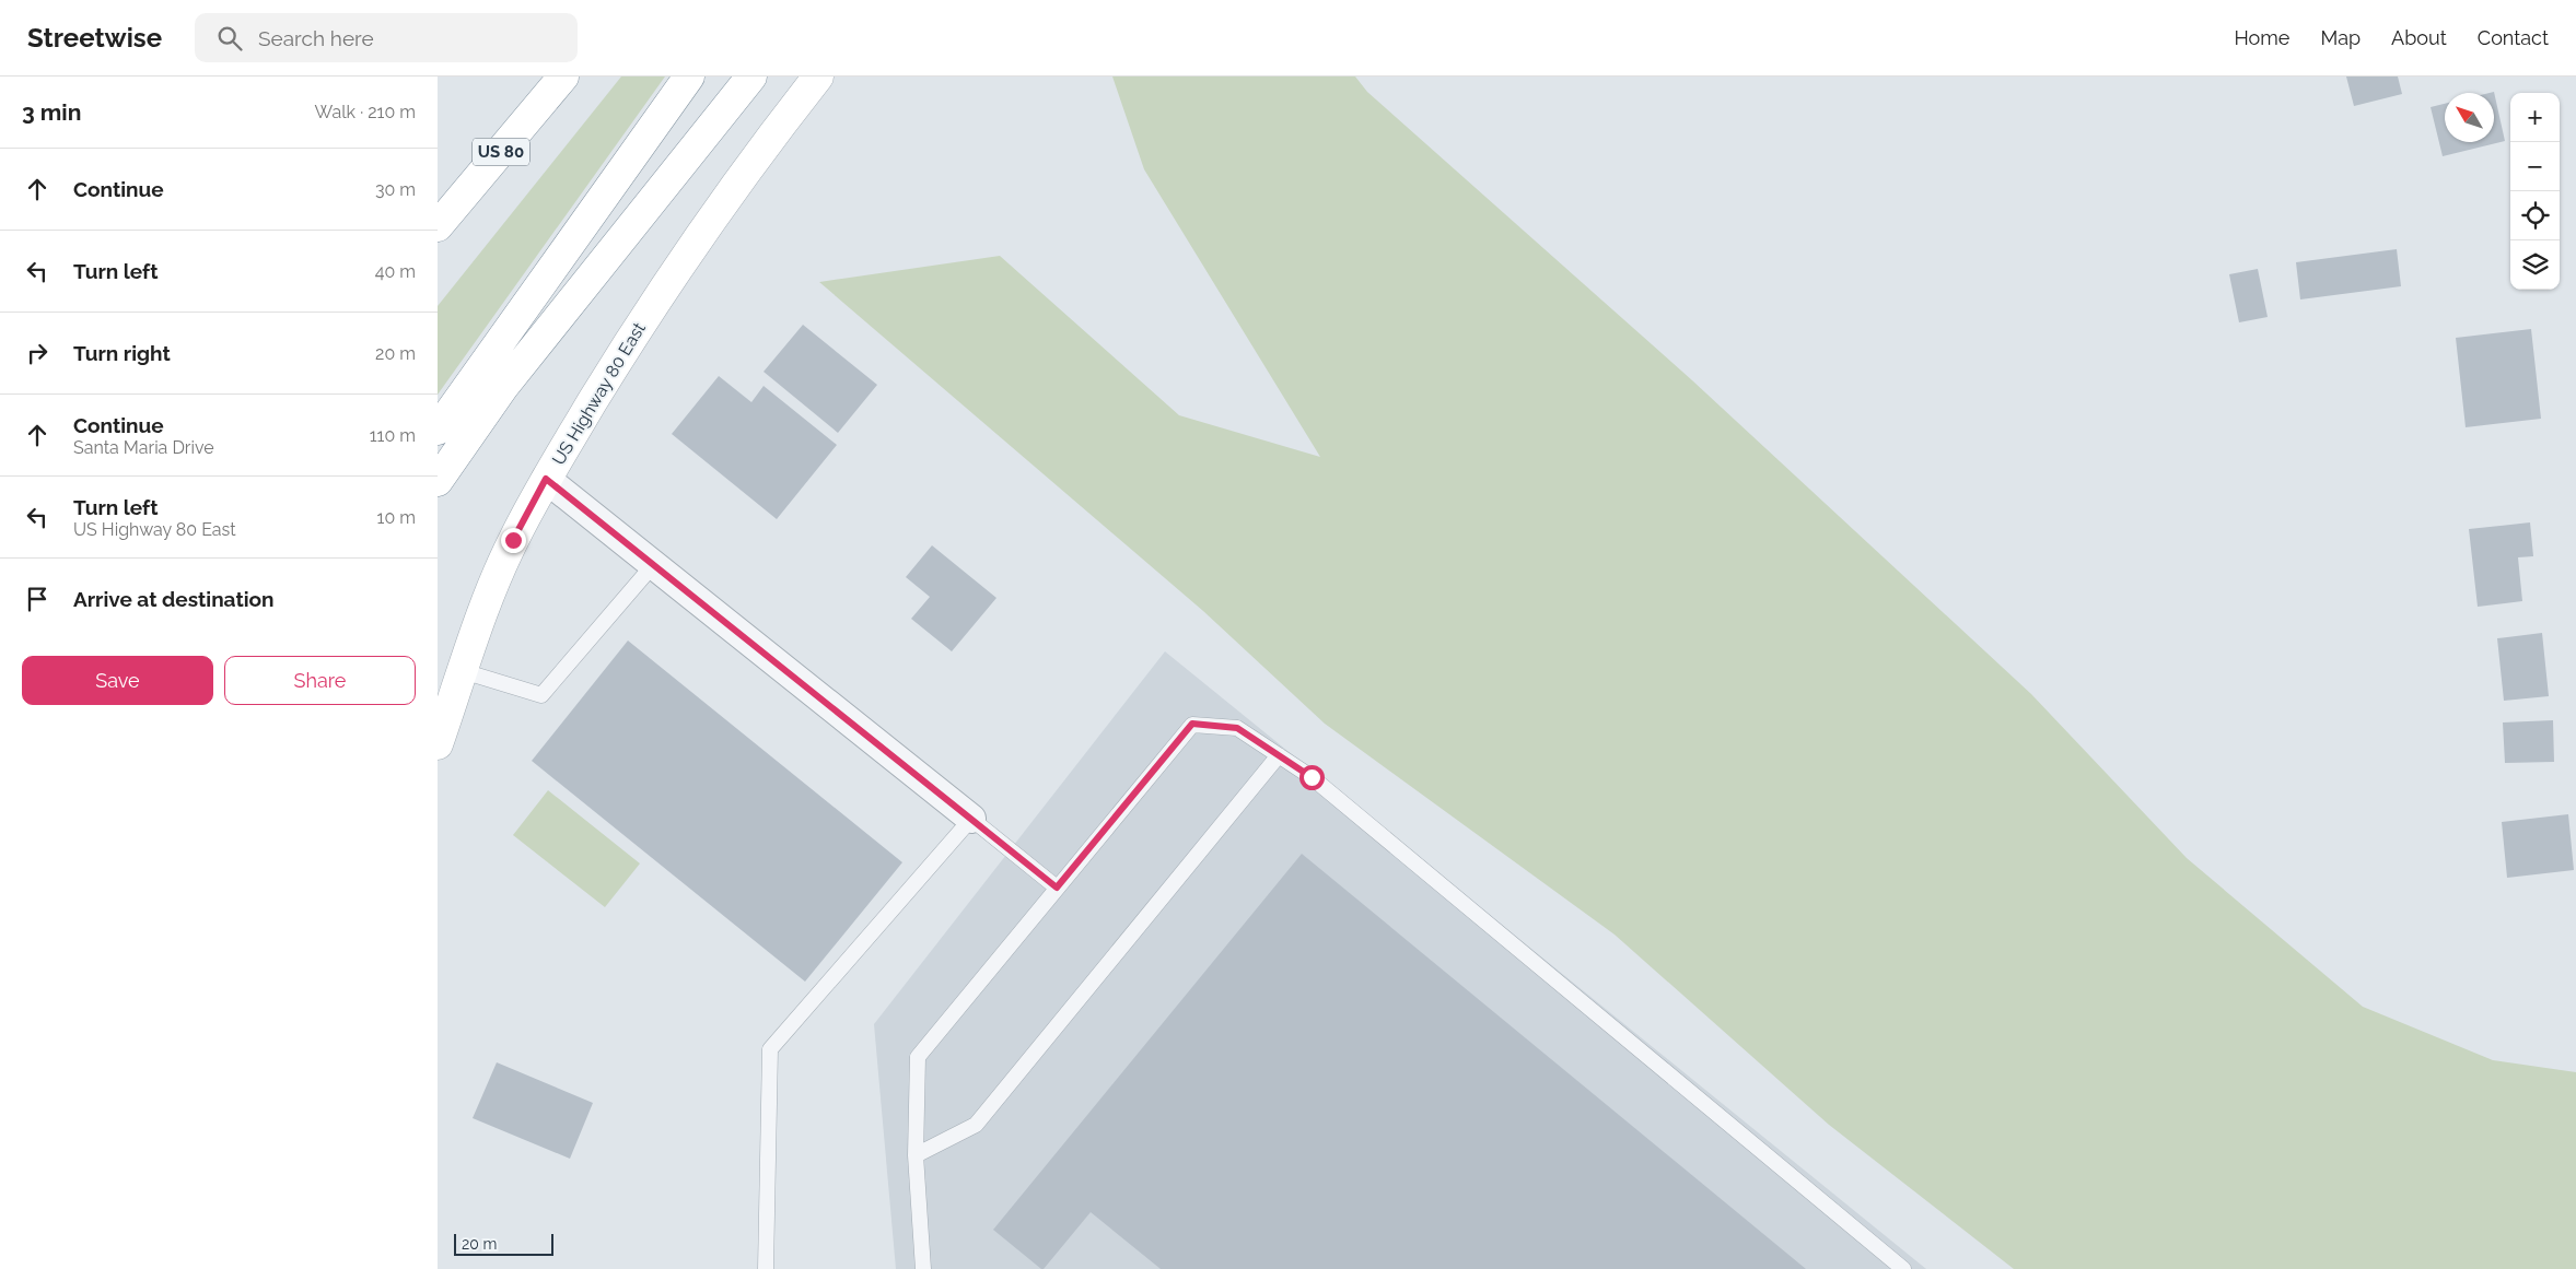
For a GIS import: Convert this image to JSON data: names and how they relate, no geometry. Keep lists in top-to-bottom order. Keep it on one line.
{"streets":{"main road":["US 80","US Highway 80 East"]},"scale_bar":"20 m","north":"top left","page":{"header":"Streetwise","search":"Search here","nav":["Home","Map","About","Contact"],"heading":["3 min","Walk · 210 m"],"map_buttons":["+","−"],"list":[["Continue","30 m"],["Turn left","40 m"],["Turn right","20 m"],["Continue","Santa Maria Drive","110 m"],["Turn left","US Highway 80 East","10 m"],"Arrive at destination"],"buttons":["Save","Share"],"scale":"20 m"}}
